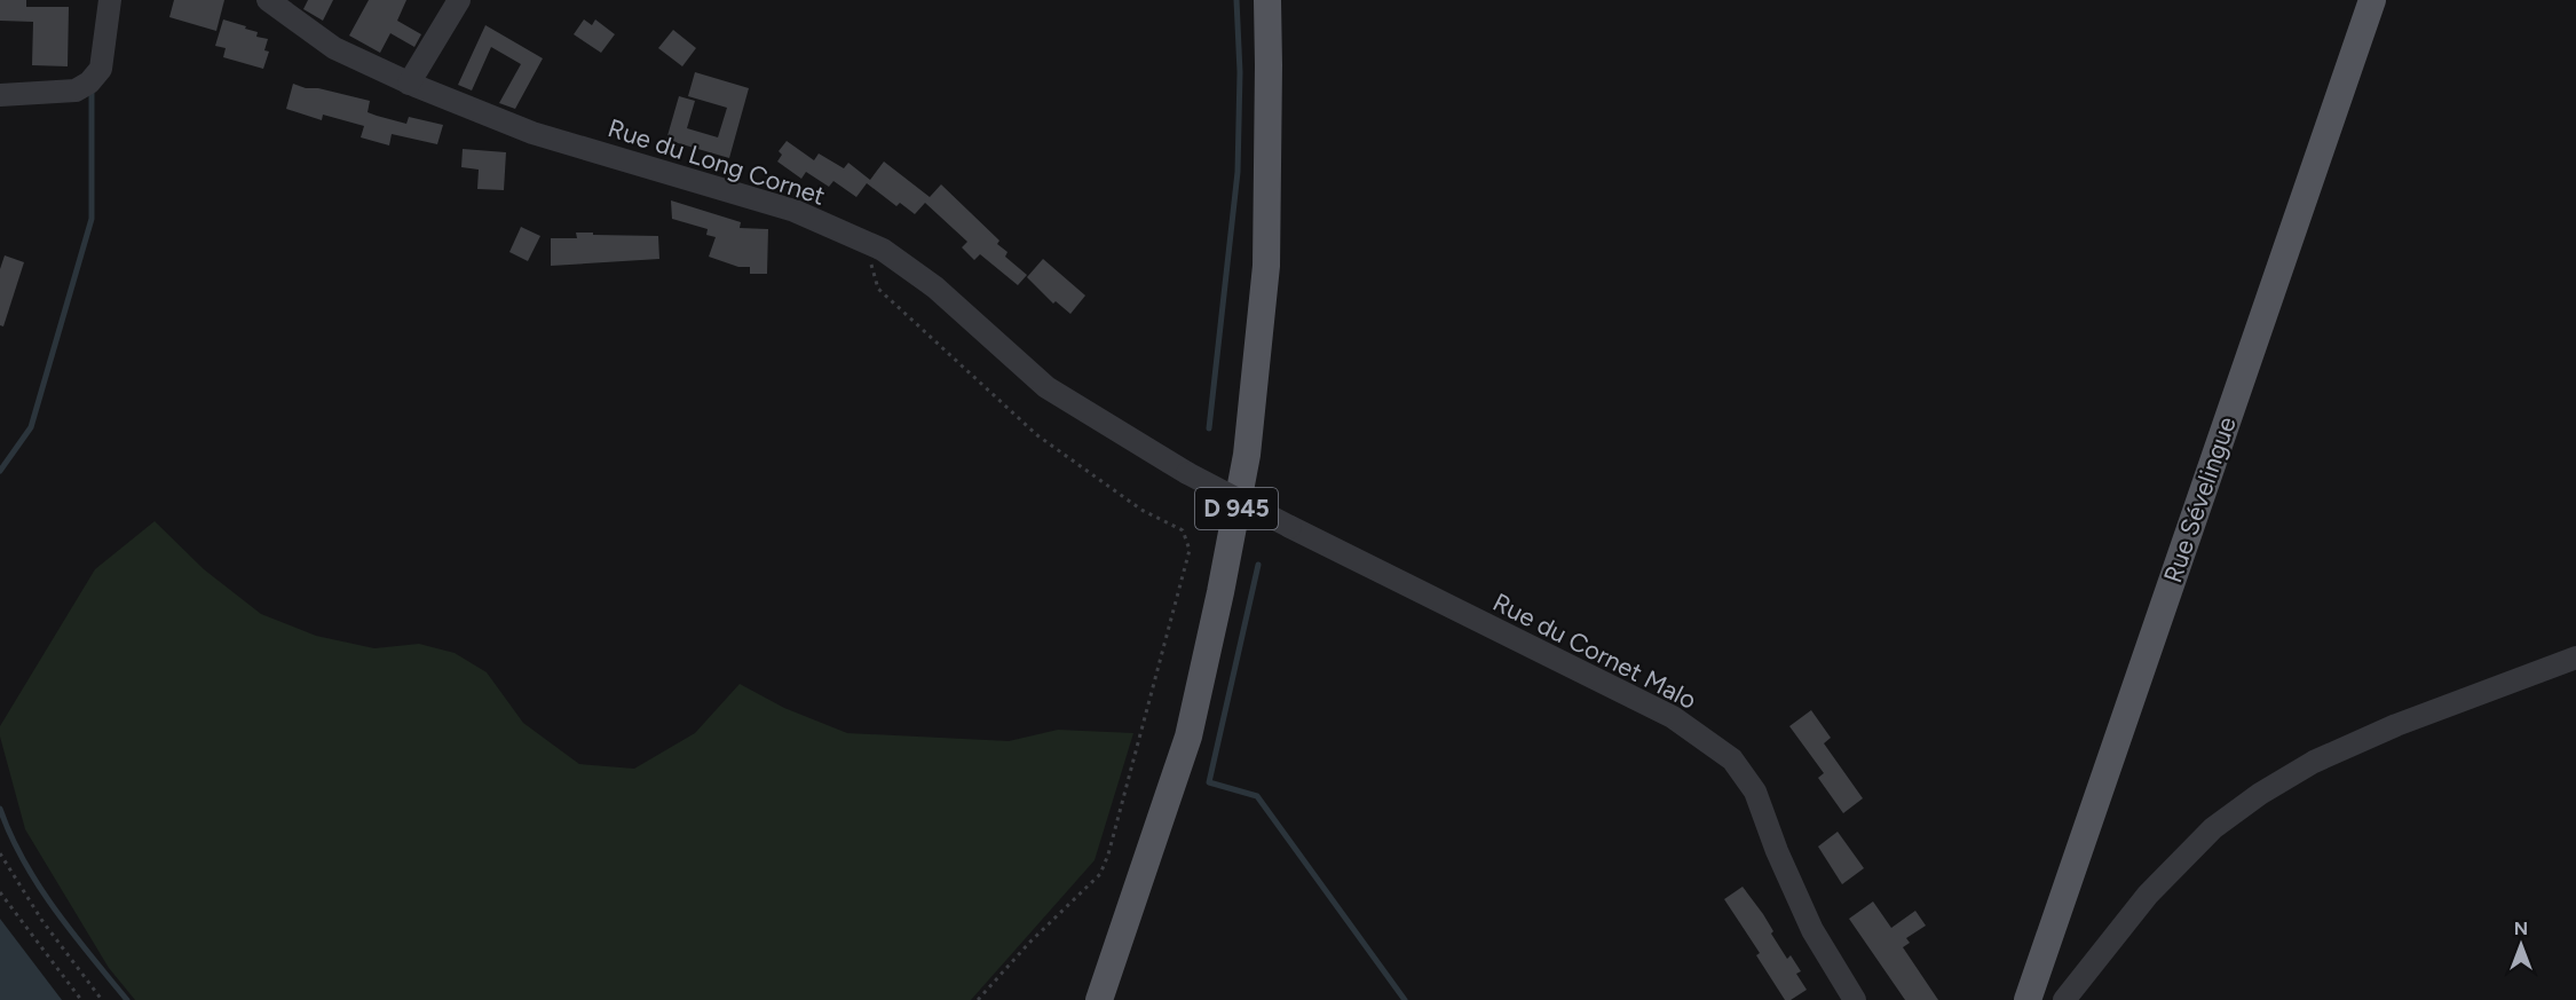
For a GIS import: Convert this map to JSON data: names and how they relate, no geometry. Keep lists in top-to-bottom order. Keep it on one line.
{"streets":{"main road":["Rue Sévelingue","D 945"],"street":["Rue du Long Cornet","Rue du Cornet Malo"]},"crossings":[["Rue du Long Cornet","Rue du Cornet Malo"]],"north":"top"}
